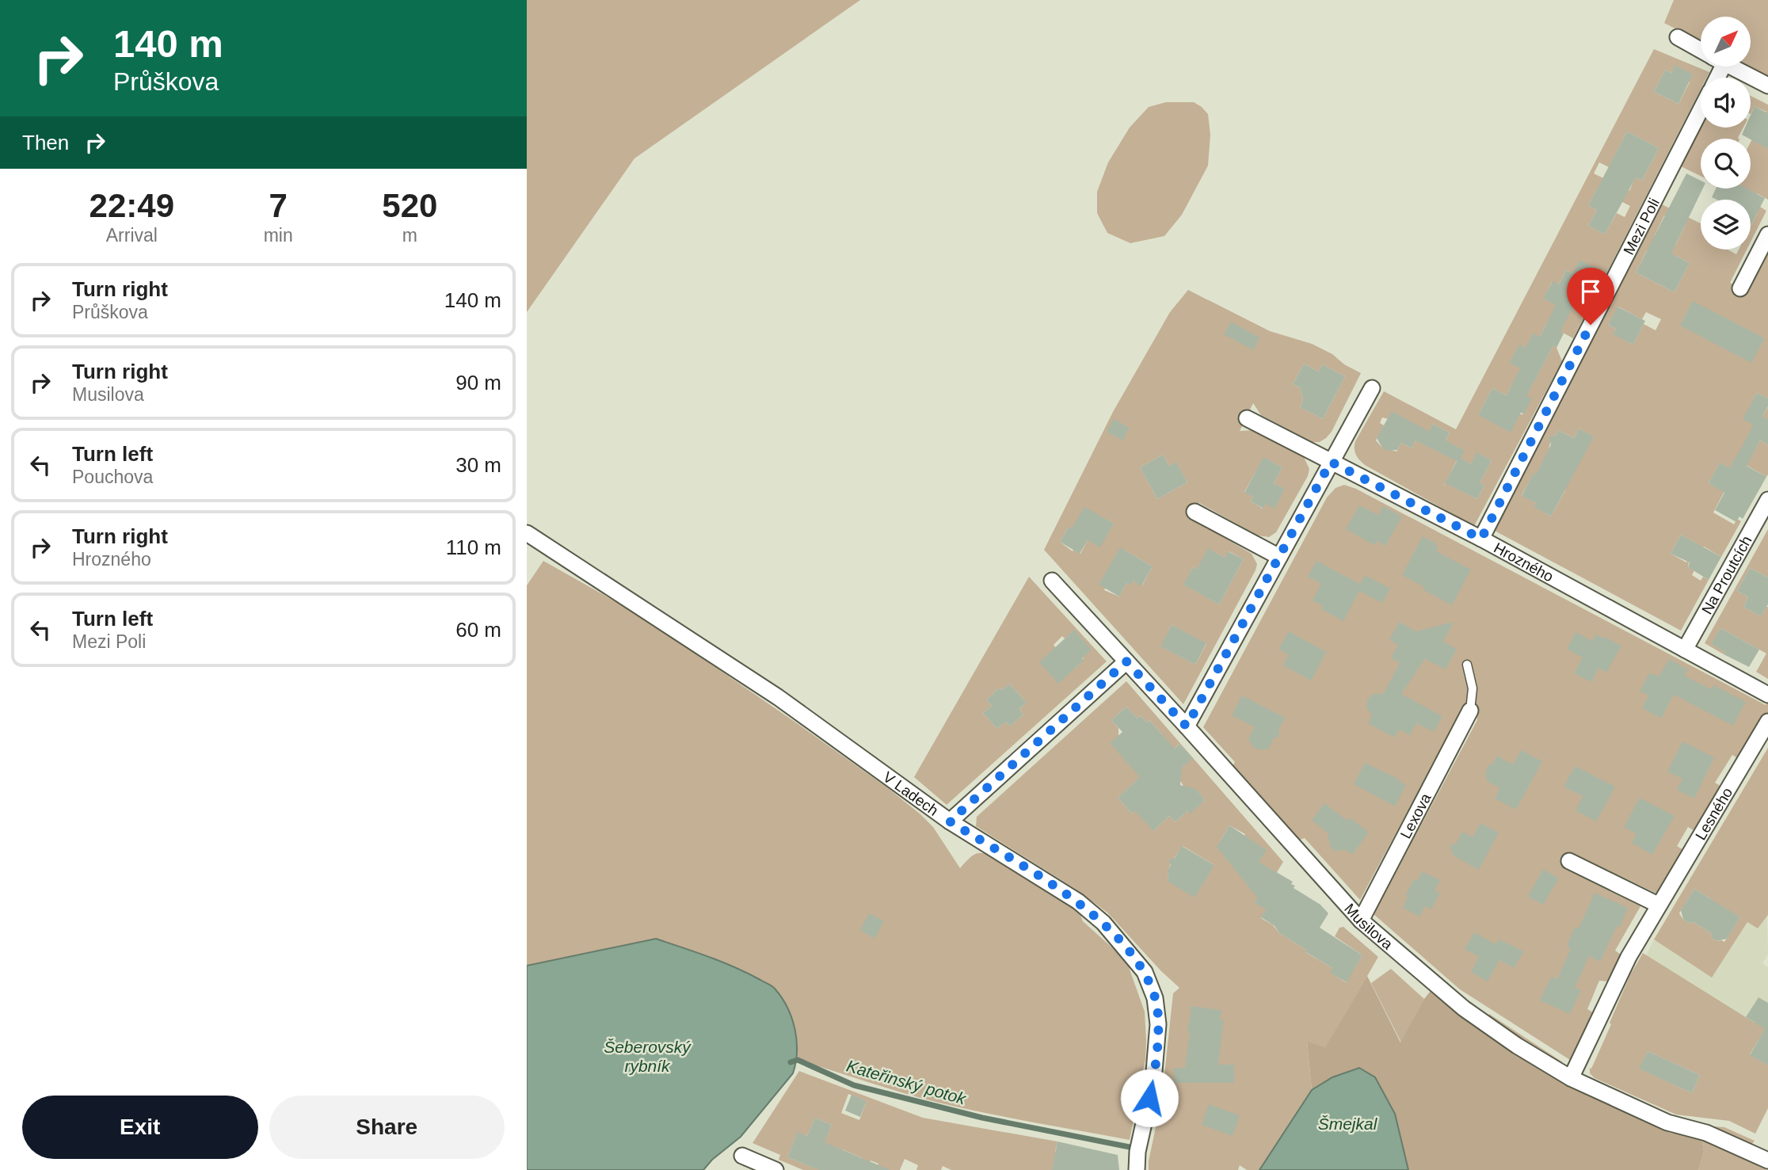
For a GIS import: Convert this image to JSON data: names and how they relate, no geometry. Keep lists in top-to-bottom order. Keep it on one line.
{"streets":{"street":["Mezi Poli","Hrozného","Na Proutcích","V Ladech","Lesného","Lexova","Musilova"]},"crossings":[["Mezi Poli","Hrozného"],["Hrozného","Na Proutcích"],["Lesného","Musilova"],["Lexova","Musilova"]],"water":["Šeberovský rybník","Kateřinský potok","Šmejkal"],"north":"top right","page":{"turn":["140 m","Průškova"],"then":"Then","eta":["22:49","Arrival","7","min","520","m"],"list":[{"name":"Turn right","note":"Průškova","value":"140 m"},{"name":"Turn right","note":"Musilova","value":"90 m"},{"name":"Turn left","note":"Pouchova","value":"30 m"},{"name":"Turn right","note":"Hrozného","value":"110 m"},{"name":"Turn left","note":"Mezi Poli","value":"60 m"}],"buttons":["Exit","Share"]}}
